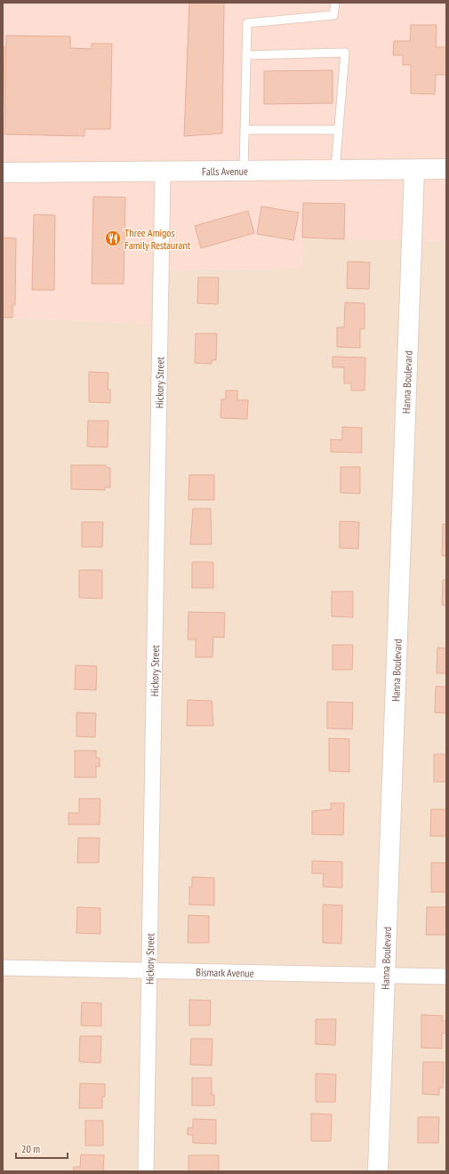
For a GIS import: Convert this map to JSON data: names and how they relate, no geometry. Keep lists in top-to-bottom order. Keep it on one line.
{"streets":{"street":["Falls Avenue","Hanna Boulevard","Hickory Street","Bismark Avenue"]},"crossings":[["Falls Avenue","Hanna Boulevard"],["Falls Avenue","Hickory Street"],["Hanna Boulevard","Bismark Avenue"],["Hickory Street","Bismark Avenue"]],"places":{"restaurant":["Three Amigos Family Restaurant"]},"scale_bar":"20 m"}
